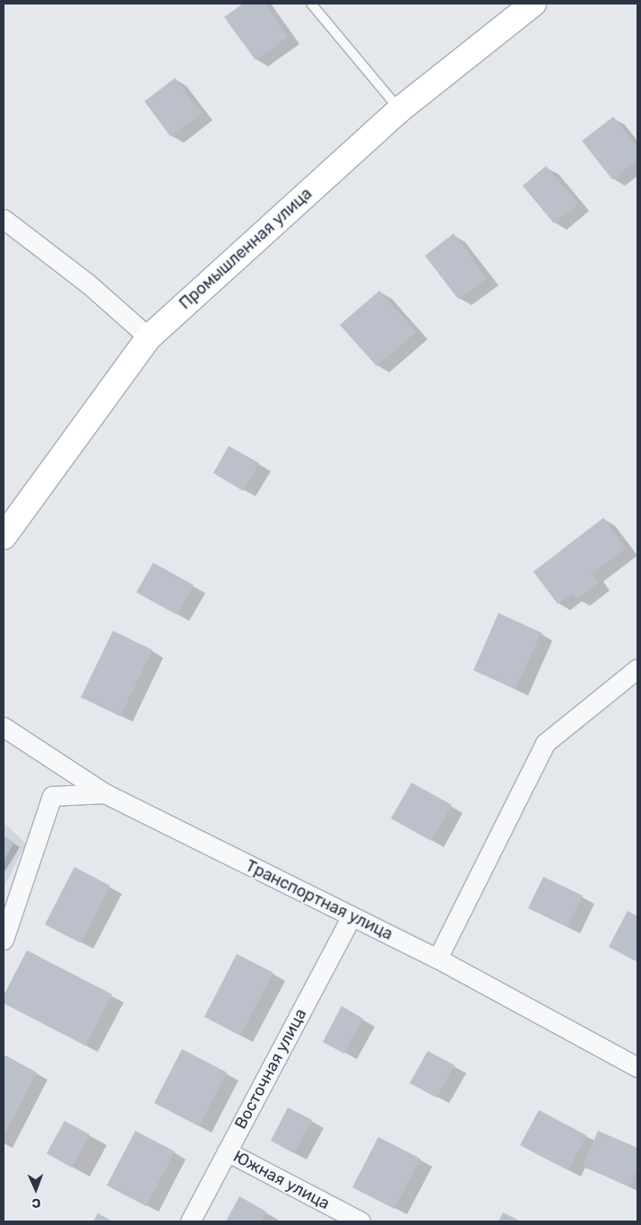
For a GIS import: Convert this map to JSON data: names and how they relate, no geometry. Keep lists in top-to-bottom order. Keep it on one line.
{"streets":{"main road":["Промышленная улица"],"street":["Транспортная улица","Восточная улица","Южная улица"]},"crossings":[["Транспортная улица","Восточная улица"],["Восточная улица","Южная улица"]],"north":"bottom"}
